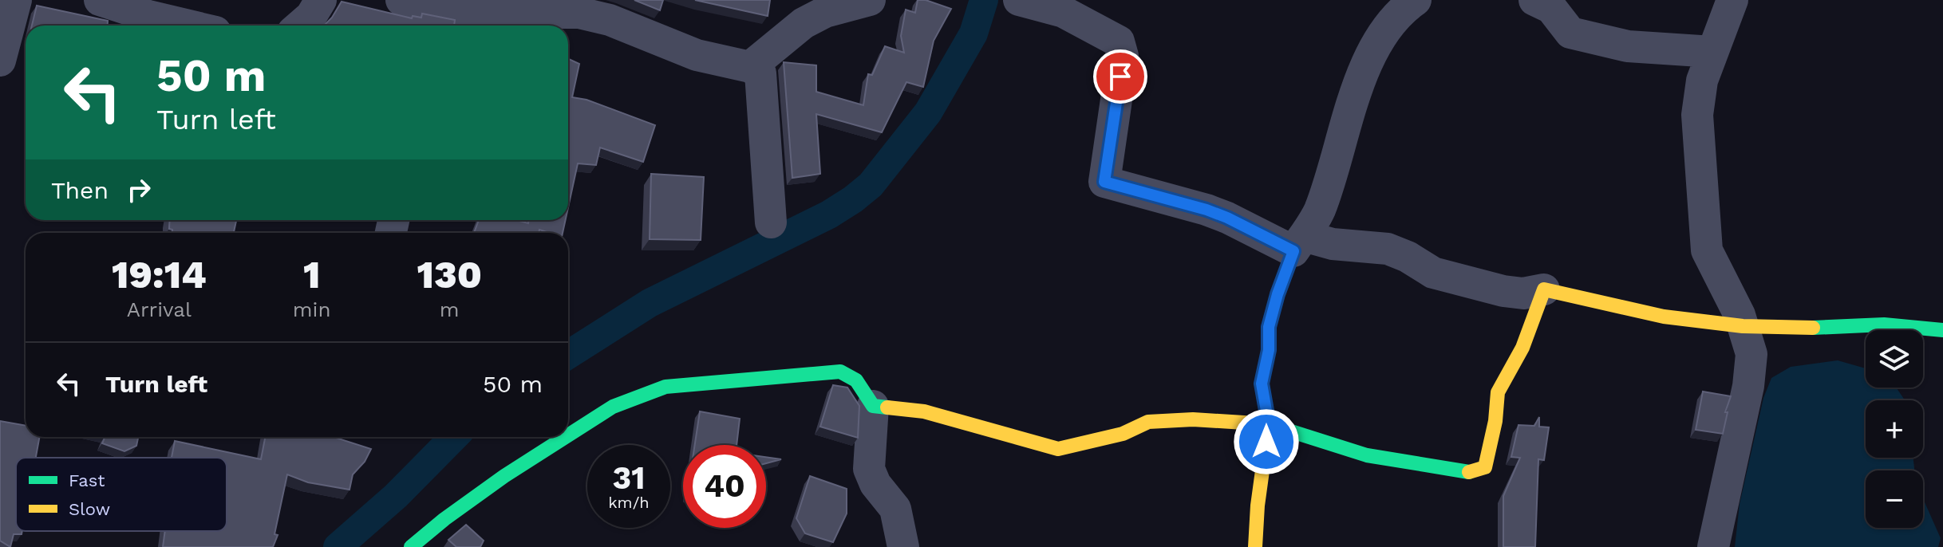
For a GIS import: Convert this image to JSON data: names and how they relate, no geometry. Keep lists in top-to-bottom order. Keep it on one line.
{"legend":["Fast","Slow"],"page":{"turn":["50 m","Turn left"],"then":"Then","eta":["19:14","Arrival","1","min","130","m"],"map_buttons":["+","−"],"list":[{"name":"Turn left","value":"50 m"}],"speed":"31 km/h","limit":"40"}}
